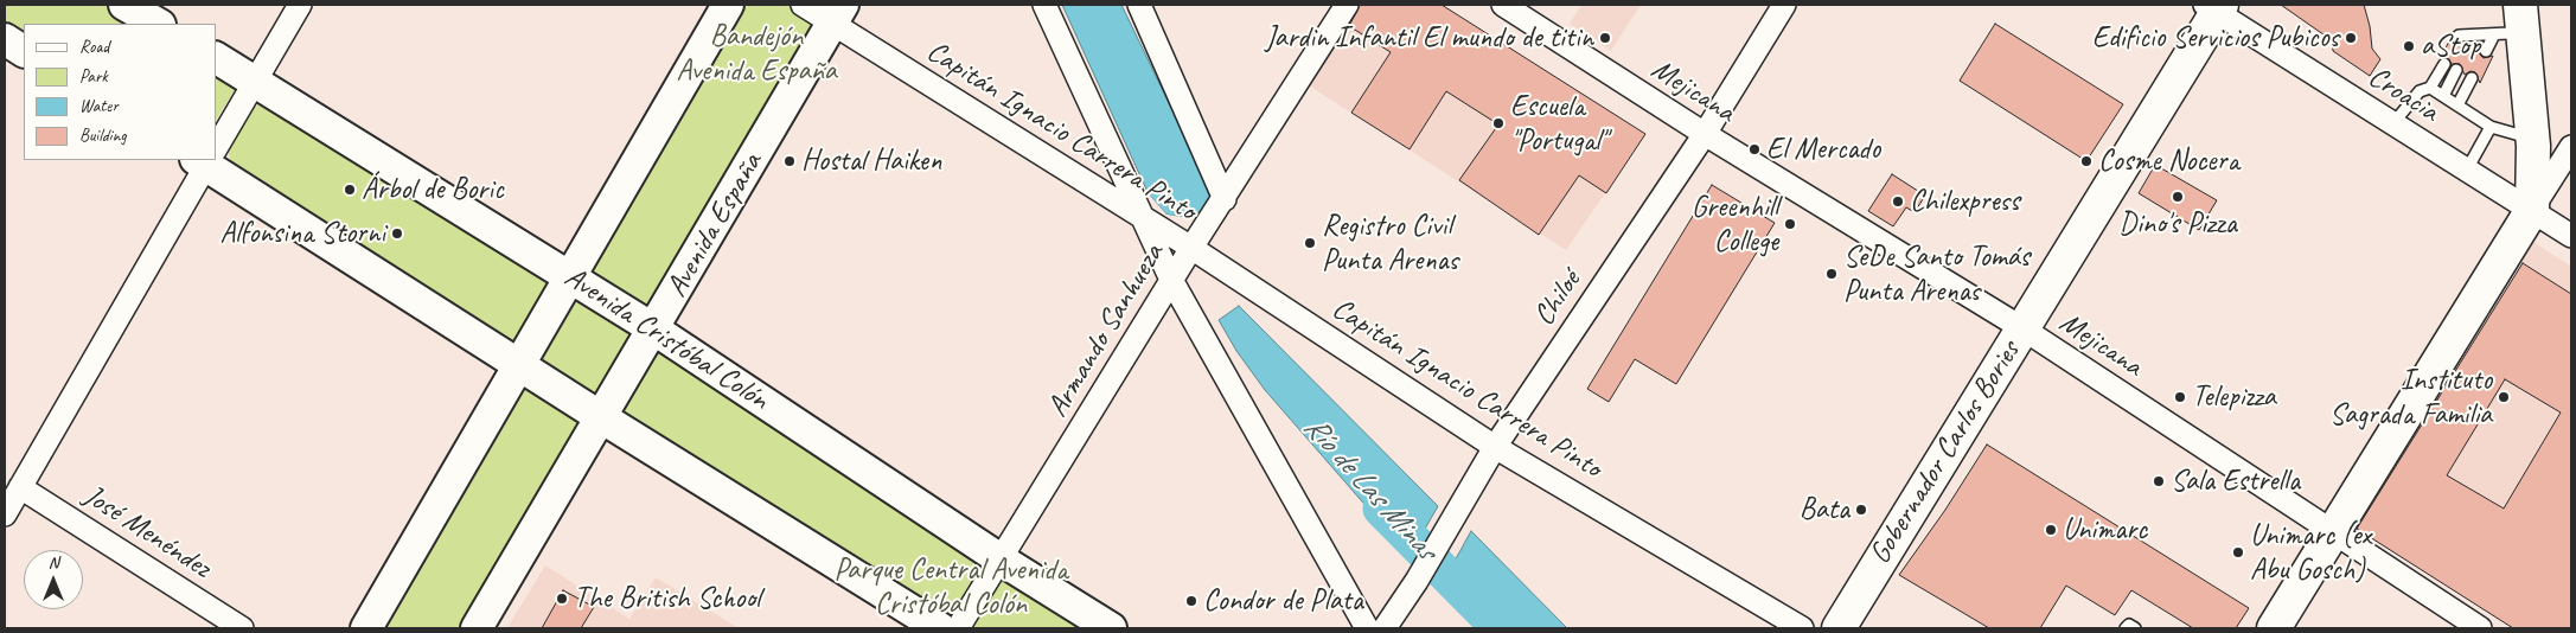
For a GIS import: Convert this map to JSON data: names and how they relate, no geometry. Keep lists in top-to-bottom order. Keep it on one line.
{"streets":{"main road":["Avenida España","Avenida Cristóbal Colón","Gobernador Carlos Bories"],"street":["Mejicana","Croacia","Capitán Ignacio Carrera Pinto","Chiloé","Armando Sanhueza","José Menéndez"]},"crossings":[["Mejicana","Chiloé"],["Mejicana","Gobernador Carlos Bories"],["Croacia","Gobernador Carlos Bories"],["Capitán Ignacio Carrera Pinto","Avenida España"],["Capitán Ignacio Carrera Pinto","Chiloé"],["Capitán Ignacio Carrera Pinto","Armando Sanhueza"],["Avenida España","Avenida Cristóbal Colón"],["Armando Sanhueza","Avenida Cristóbal Colón"]],"water":["Río de Las Minas"],"parks":["Bandejón Avenida España","Parque Central Avenida Cristóbal Colón"],"places":["Jardin Infantil El mundo de titin","Edificio Servicios Pubicos","aStop","Escuela \"Portugal\"","El Mercado","Hostal Haiken","Cosme Nocera","Árbol de Boric","Dino's Pizza","Chilexpress","Greenhill College","Alfonsina Storni","Registro Civil Punta Arenas","SeDe Santo Tomás Punta Arenas","Telepizza","Instituto Sagrada Familia","Sala Estrella","Bata","Unimarc","Unimarc (ex Abu Gosch)","The British School","Condor de Plata"],"legend":["Road","Park","Water","Building"],"north":"top"}
